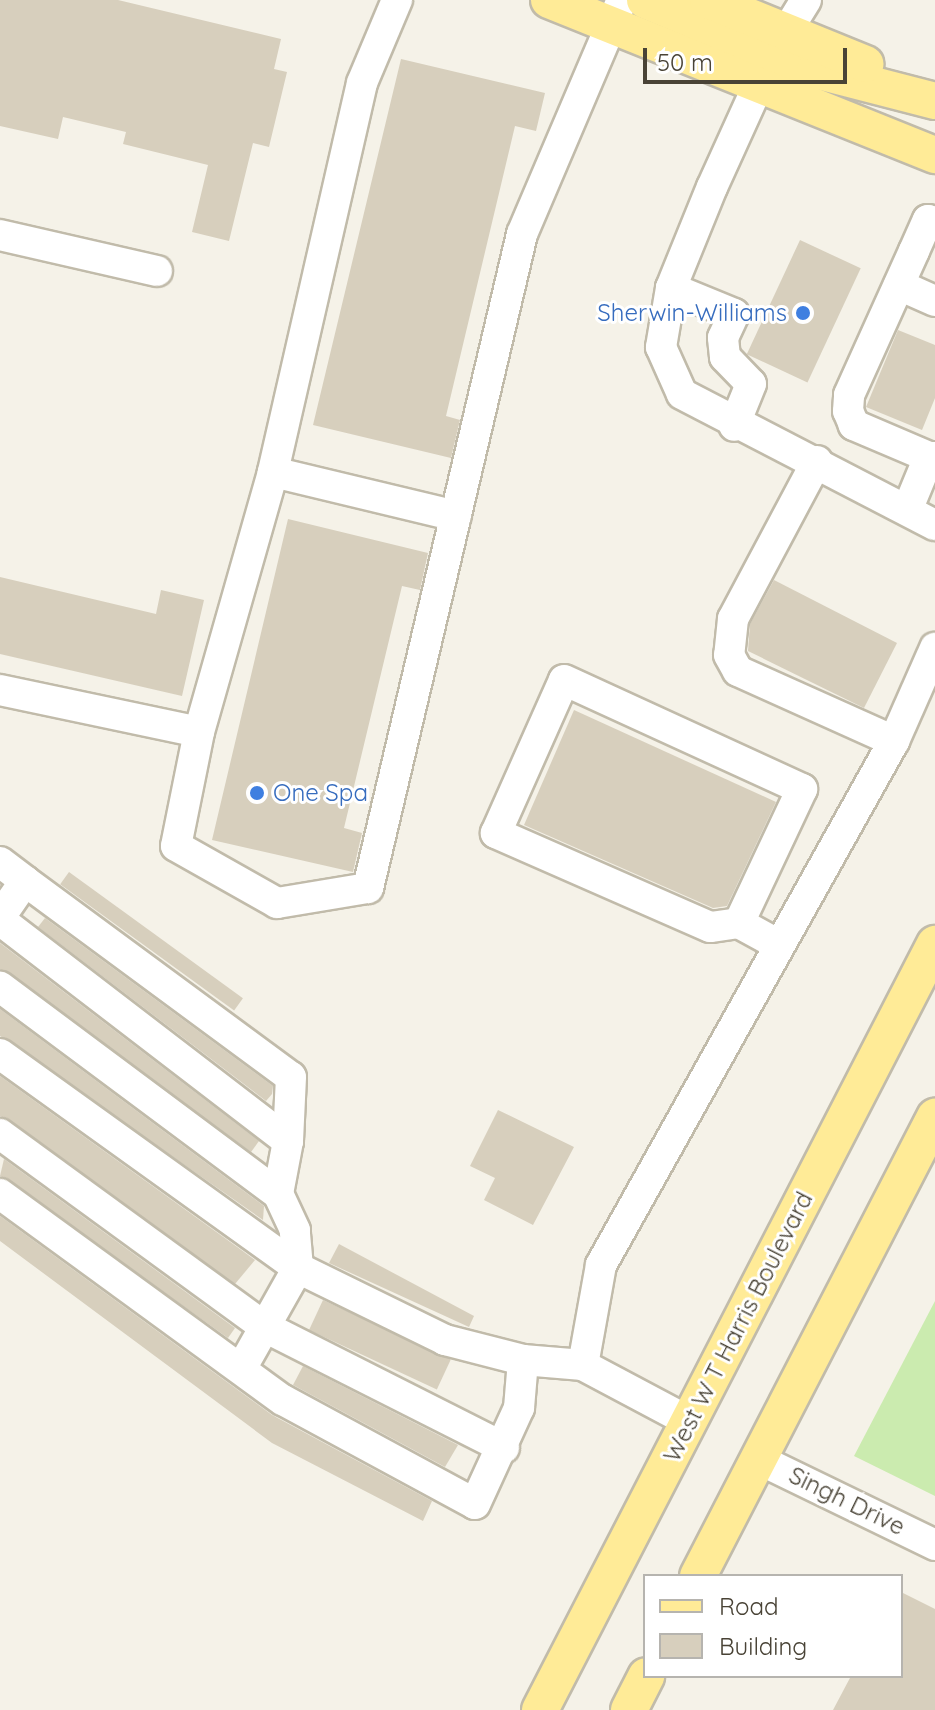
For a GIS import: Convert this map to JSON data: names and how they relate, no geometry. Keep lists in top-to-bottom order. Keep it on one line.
{"streets":{"main road":["West W T Harris Boulevard"],"lane":["Singh Drive"]},"places":["Sherwin-Williams","One Spa"],"legend":["Road","Building"],"scale_bar":"50 m"}
